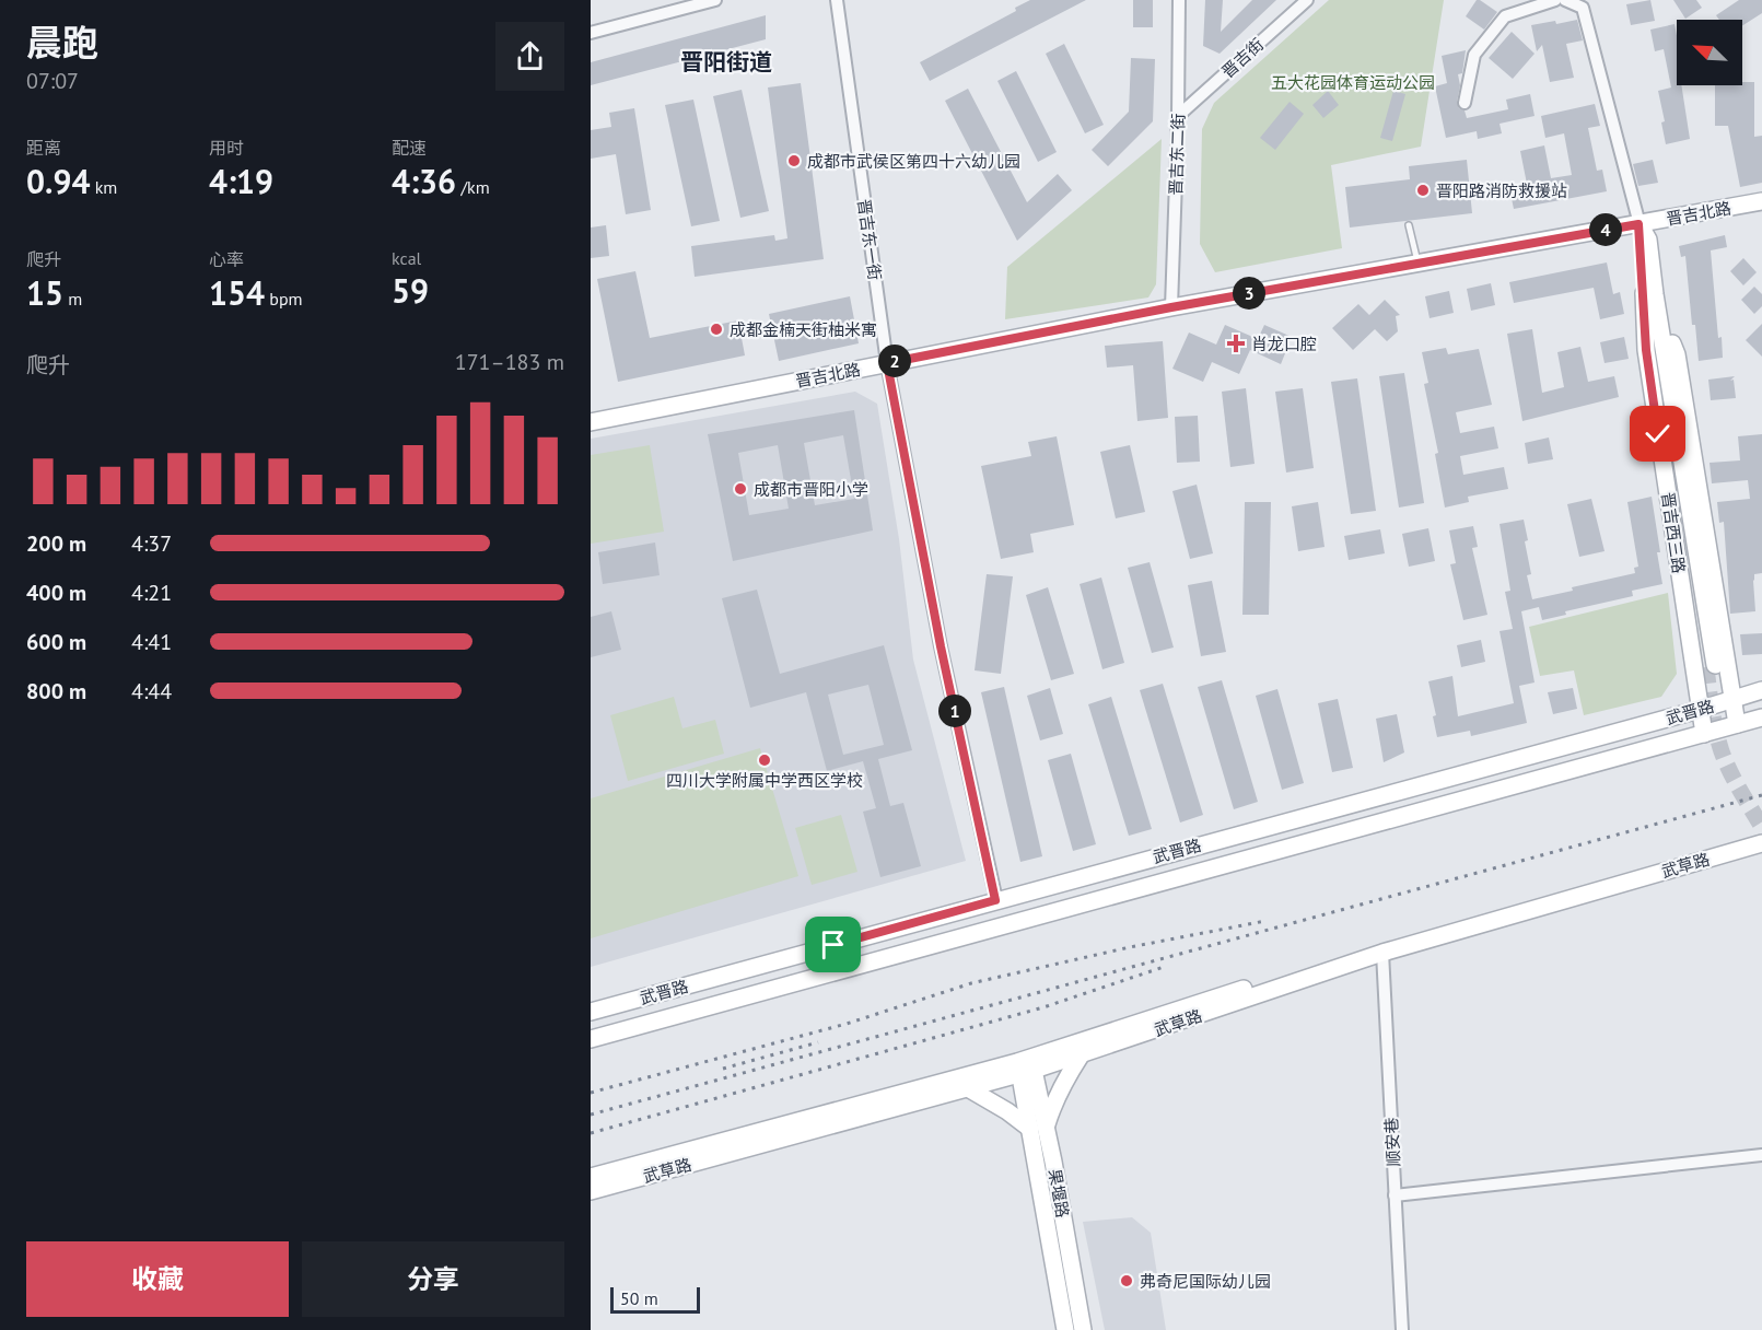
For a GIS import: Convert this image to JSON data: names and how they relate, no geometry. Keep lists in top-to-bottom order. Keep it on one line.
{"streets":{"street":["晋吉街","晋吉东二街","晋吉北路","晋吉东一街","晋吉西三路","武晋路","武草路","顺安巷","果堰路"]},"crossings":[["晋吉街","晋吉东二街"],["晋吉东二街","晋吉北路"],["晋吉北路","晋吉东一街"],["晋吉北路","晋吉西三路"],["晋吉东一街","武晋路"],["晋吉西三路","武晋路"],["武草路","顺安巷"],["武草路","果堰路"]],"districts":["晋阳街道"],"parks":["五大花园体育运动公园"],"places":{"other":["成都市武侯区第四十六幼儿园","晋阳路消防救援站","成都金楠天街柚米寓","成都市晋阳小学","四川大学附属中学西区学校","弗奇尼国际幼儿园"],"health":["肖龙口腔"]},"scale_bar":"50 m","north":"top left","page":{"heading":["晨跑","07:07"],"stats":[["距离","0.94 km"],["用时","4:19"],["配速","4:36 /km"],["爬升","15 m"],["心率","154 bpm"],["kcal","59"]],"pins":["4","3","2","1"],"chart":["爬升","171–183 m"],"list":[{"name":"200 m","note":"4:37"},{"name":"400 m","note":"4:21"},{"name":"600 m","note":"4:41"},{"name":"800 m","note":"4:44"}],"buttons":["收藏","分享"],"scale":"50 m"}}
